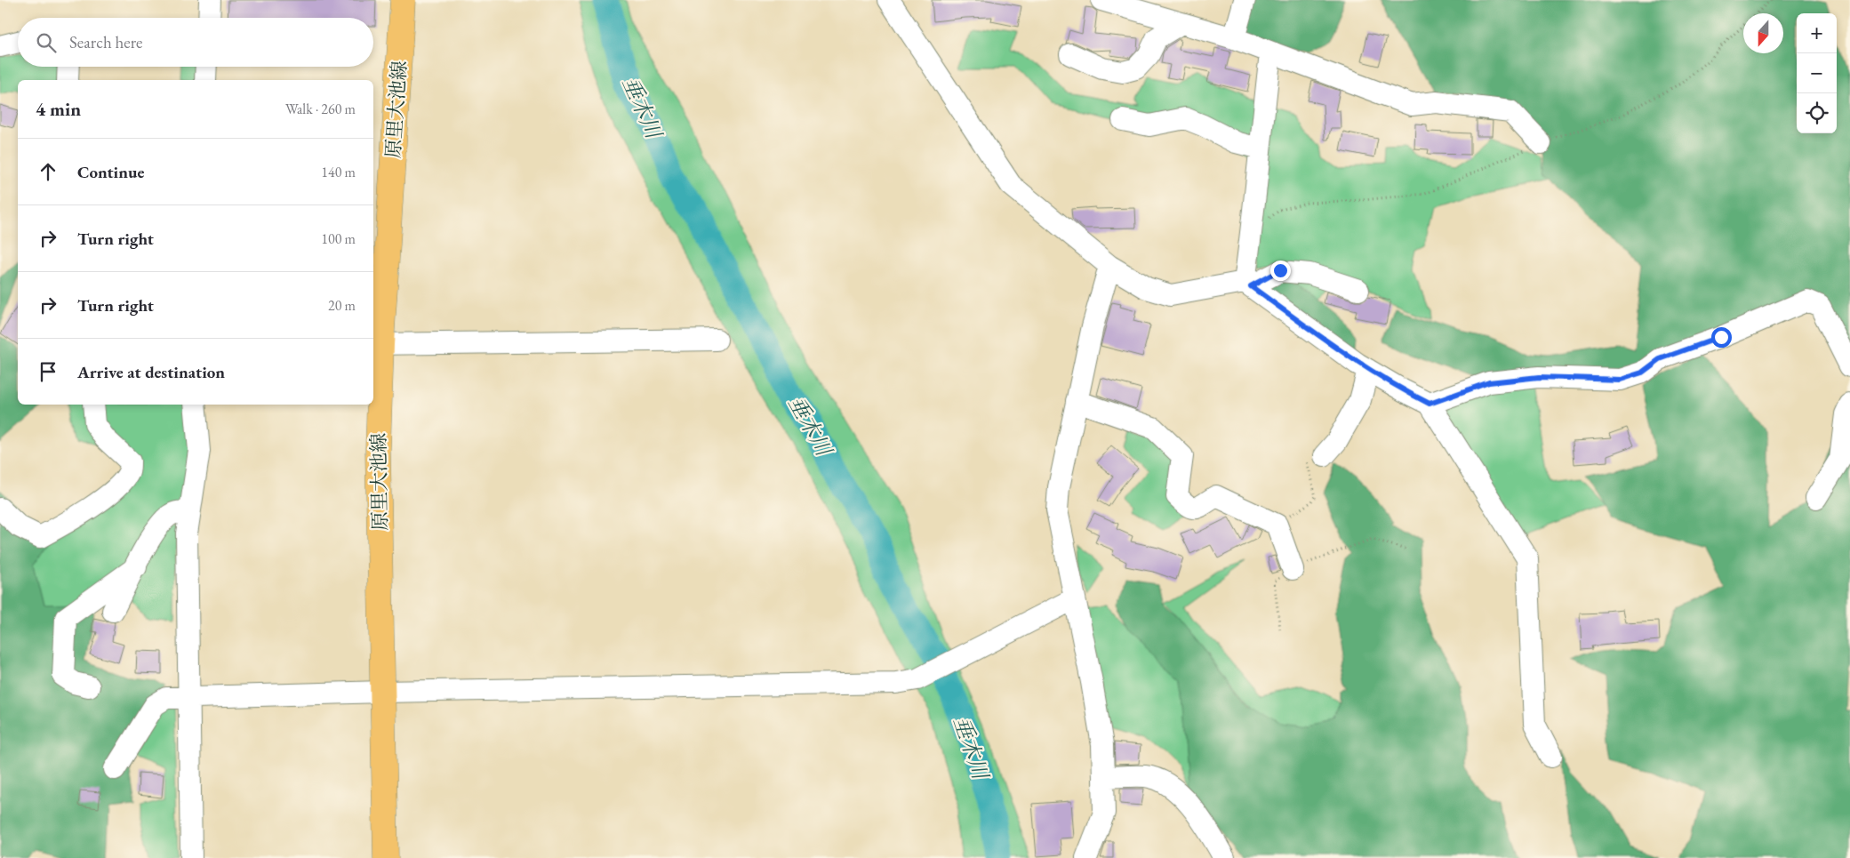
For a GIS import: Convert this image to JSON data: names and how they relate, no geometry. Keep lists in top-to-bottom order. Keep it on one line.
{"streets":{"main road":["原里大池線"]},"water":["垂木川"],"north":"bottom","page":{"map_buttons":["+","−"],"search":"Search here","heading":["4 min","Walk · 260 m"],"list":[["Continue","140 m"],["Turn right","100 m"],["Turn right","20 m"],"Arrive at destination"]}}
